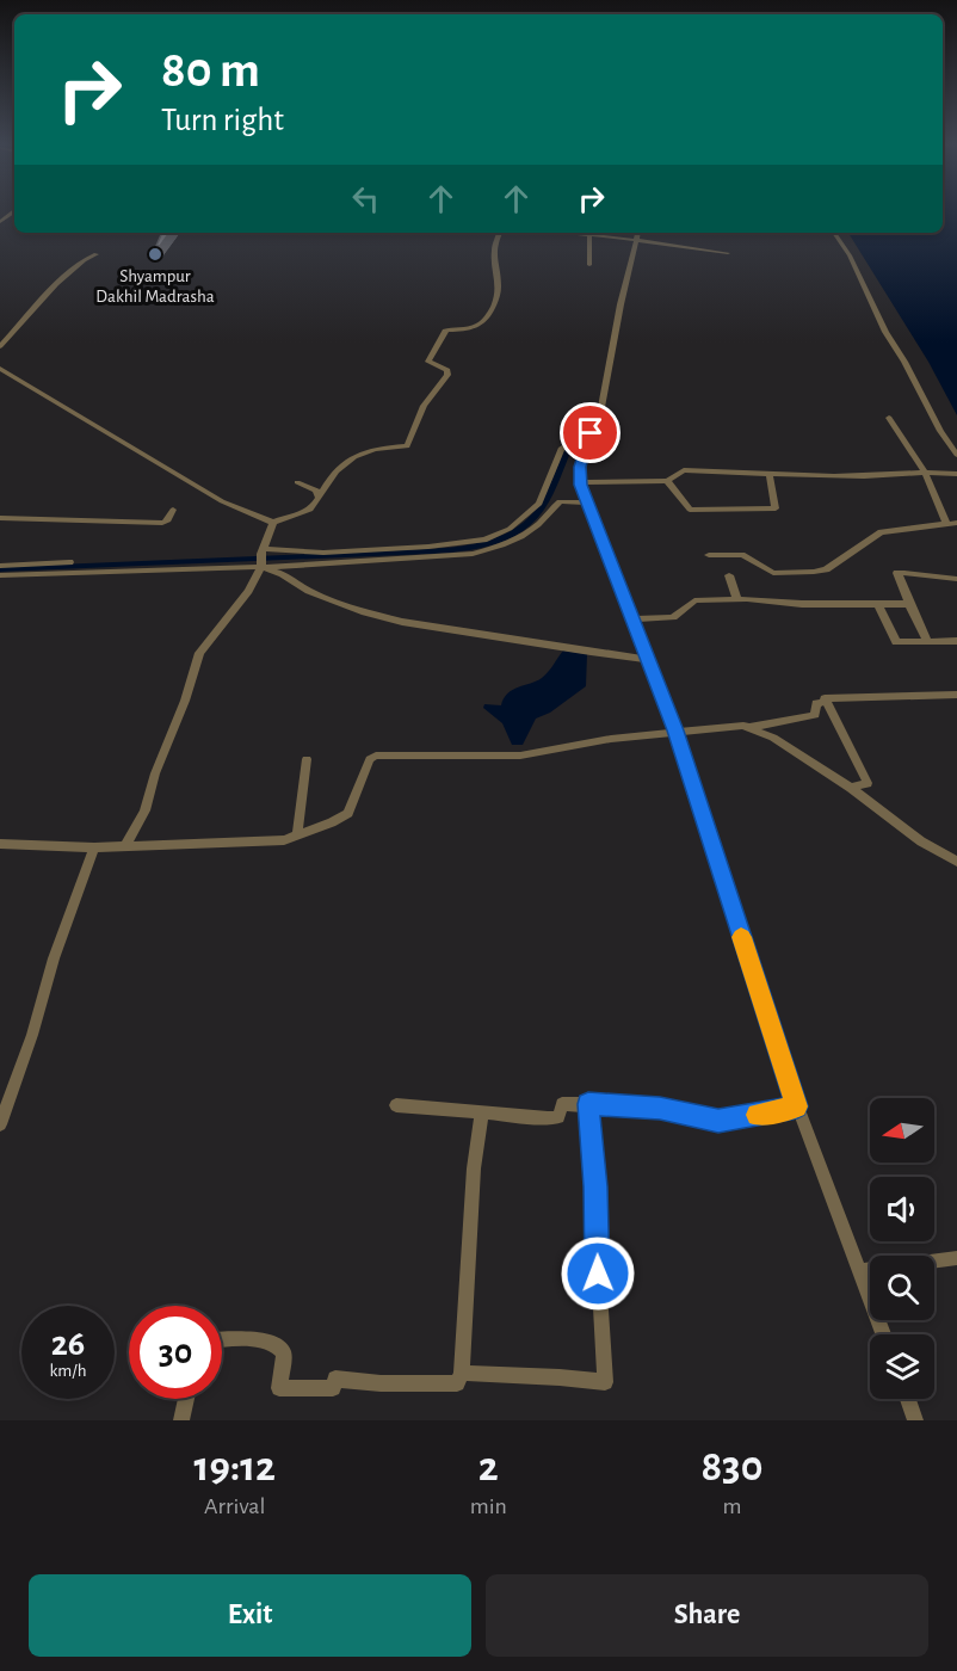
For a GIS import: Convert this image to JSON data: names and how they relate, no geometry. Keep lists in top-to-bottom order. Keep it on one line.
{"places":["Shyampur Dakhil Madrasha"],"north":"left","page":{"turn":["80 m","Turn right"],"speed":"26 km/h","limit":"30","eta":["19:12","Arrival","2","min","830","m"],"buttons":["Exit","Share"]}}
